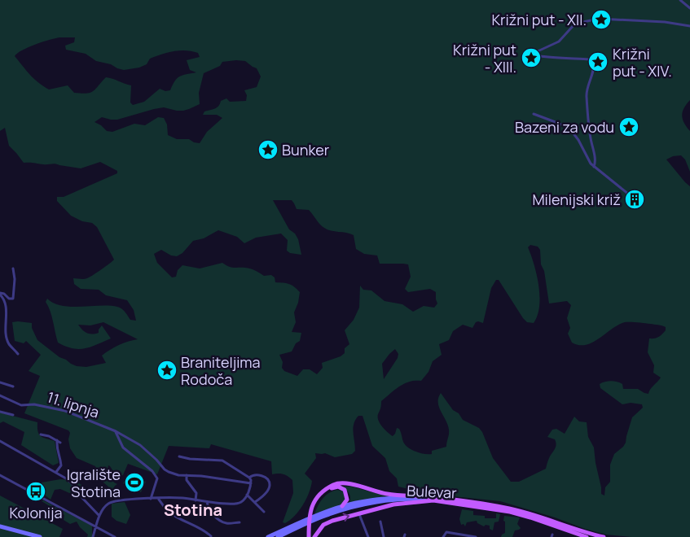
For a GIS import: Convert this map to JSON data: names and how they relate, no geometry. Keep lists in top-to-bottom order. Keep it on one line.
{"streets":{"main road":["Bulevar"],"street":["11. lipnja"]},"districts":["Stotina"],"places":{"place":["Križni put - XII.","Križni put - XIII.","Križni put - XIV.","Bazeni za vodu","Bunker","Braniteljima Rodoča"],"building":["Milenijski križ"],"sports":["Igralište Stotina"],"bus stop":["Kolonija"]}}
